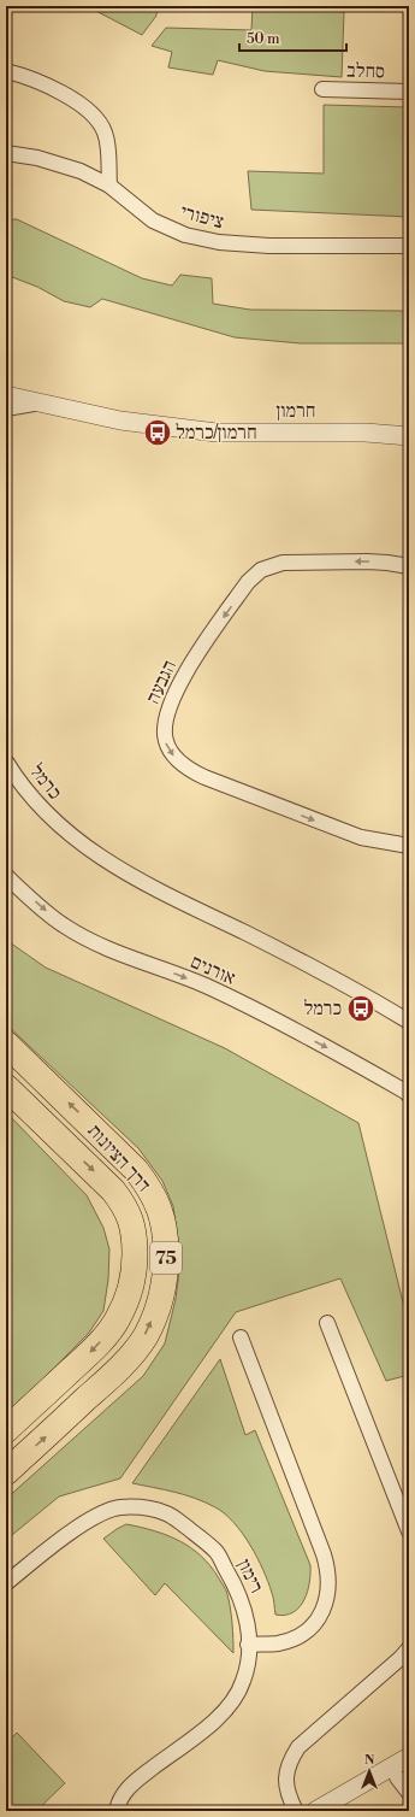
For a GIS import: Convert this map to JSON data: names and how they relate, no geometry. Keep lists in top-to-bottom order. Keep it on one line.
{"streets":{"highway":["דרך הציונות","75"],"street":["סחלב","ציפורי","חרמון","הגבעה","כרמל","אורנים","רימון"]},"one_way":["אורנים"],"places":{"bus stop":["חרמון/כרמל","כרמל"]},"scale_bar":"50 m","north":"top"}
